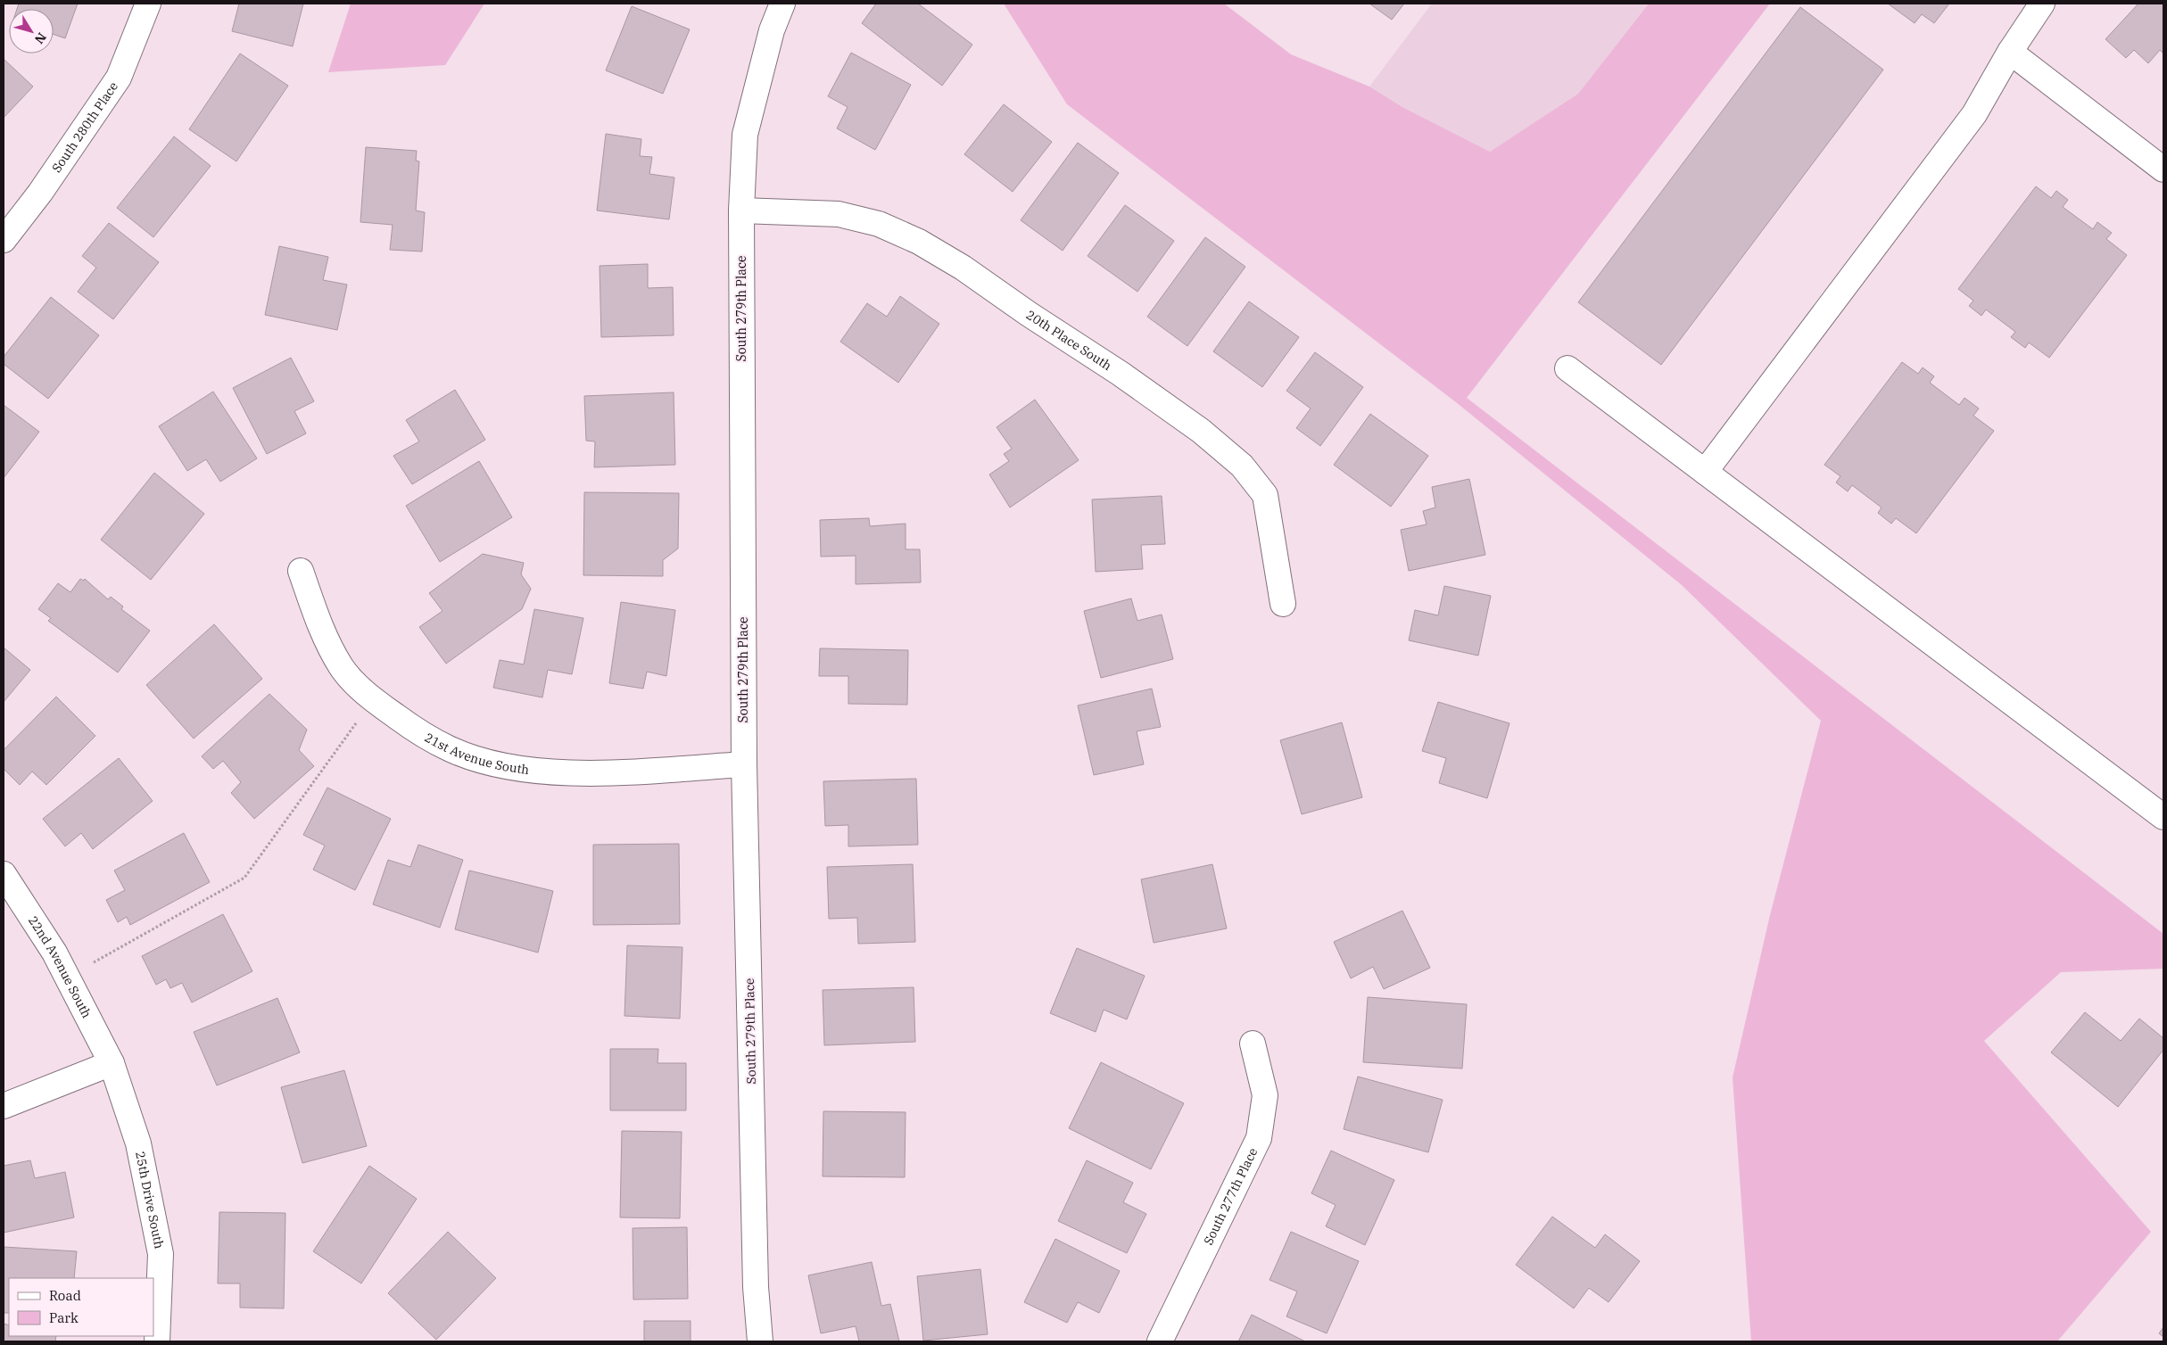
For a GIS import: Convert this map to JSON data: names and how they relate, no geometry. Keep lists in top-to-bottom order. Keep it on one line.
{"streets":{"street":["South 280th Place","South 279th Place","20th Place South","21st Avenue South","22nd Avenue South","South 277th Place","25th Drive South"]},"crossings":[["South 279th Place","20th Place South"],["South 279th Place","21st Avenue South"],["22nd Avenue South","25th Drive South"]],"legend":["Road","Park"],"north":"bottom right"}
